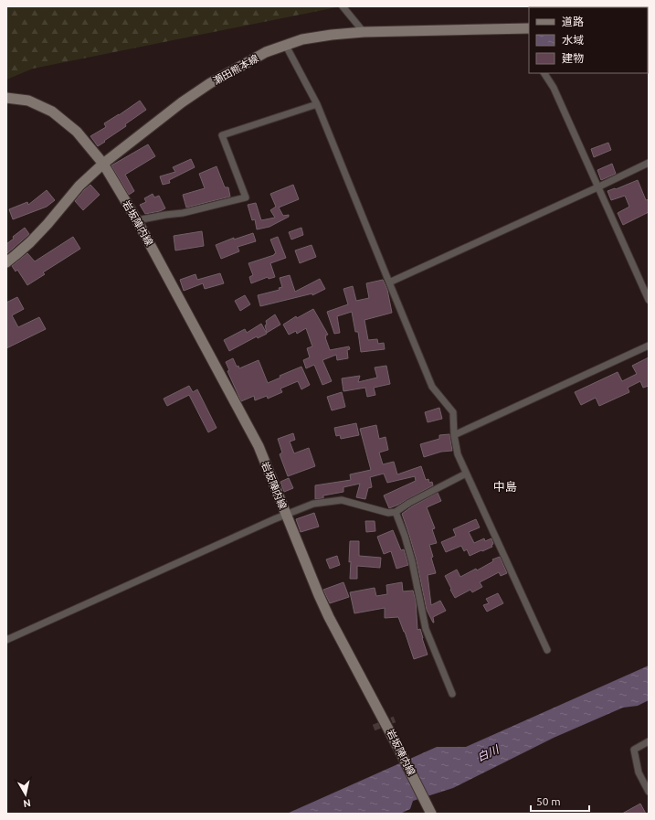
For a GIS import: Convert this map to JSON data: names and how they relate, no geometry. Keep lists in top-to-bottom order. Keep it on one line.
{"streets":{"main road":["瀬田熊本線","岩坂陣内線"]},"crossings":[["瀬田熊本線","岩坂陣内線"]],"districts":["中島"],"water":["白川"],"legend":["道路","水域","建物"],"scale_bar":"50 m","north":"bottom"}
